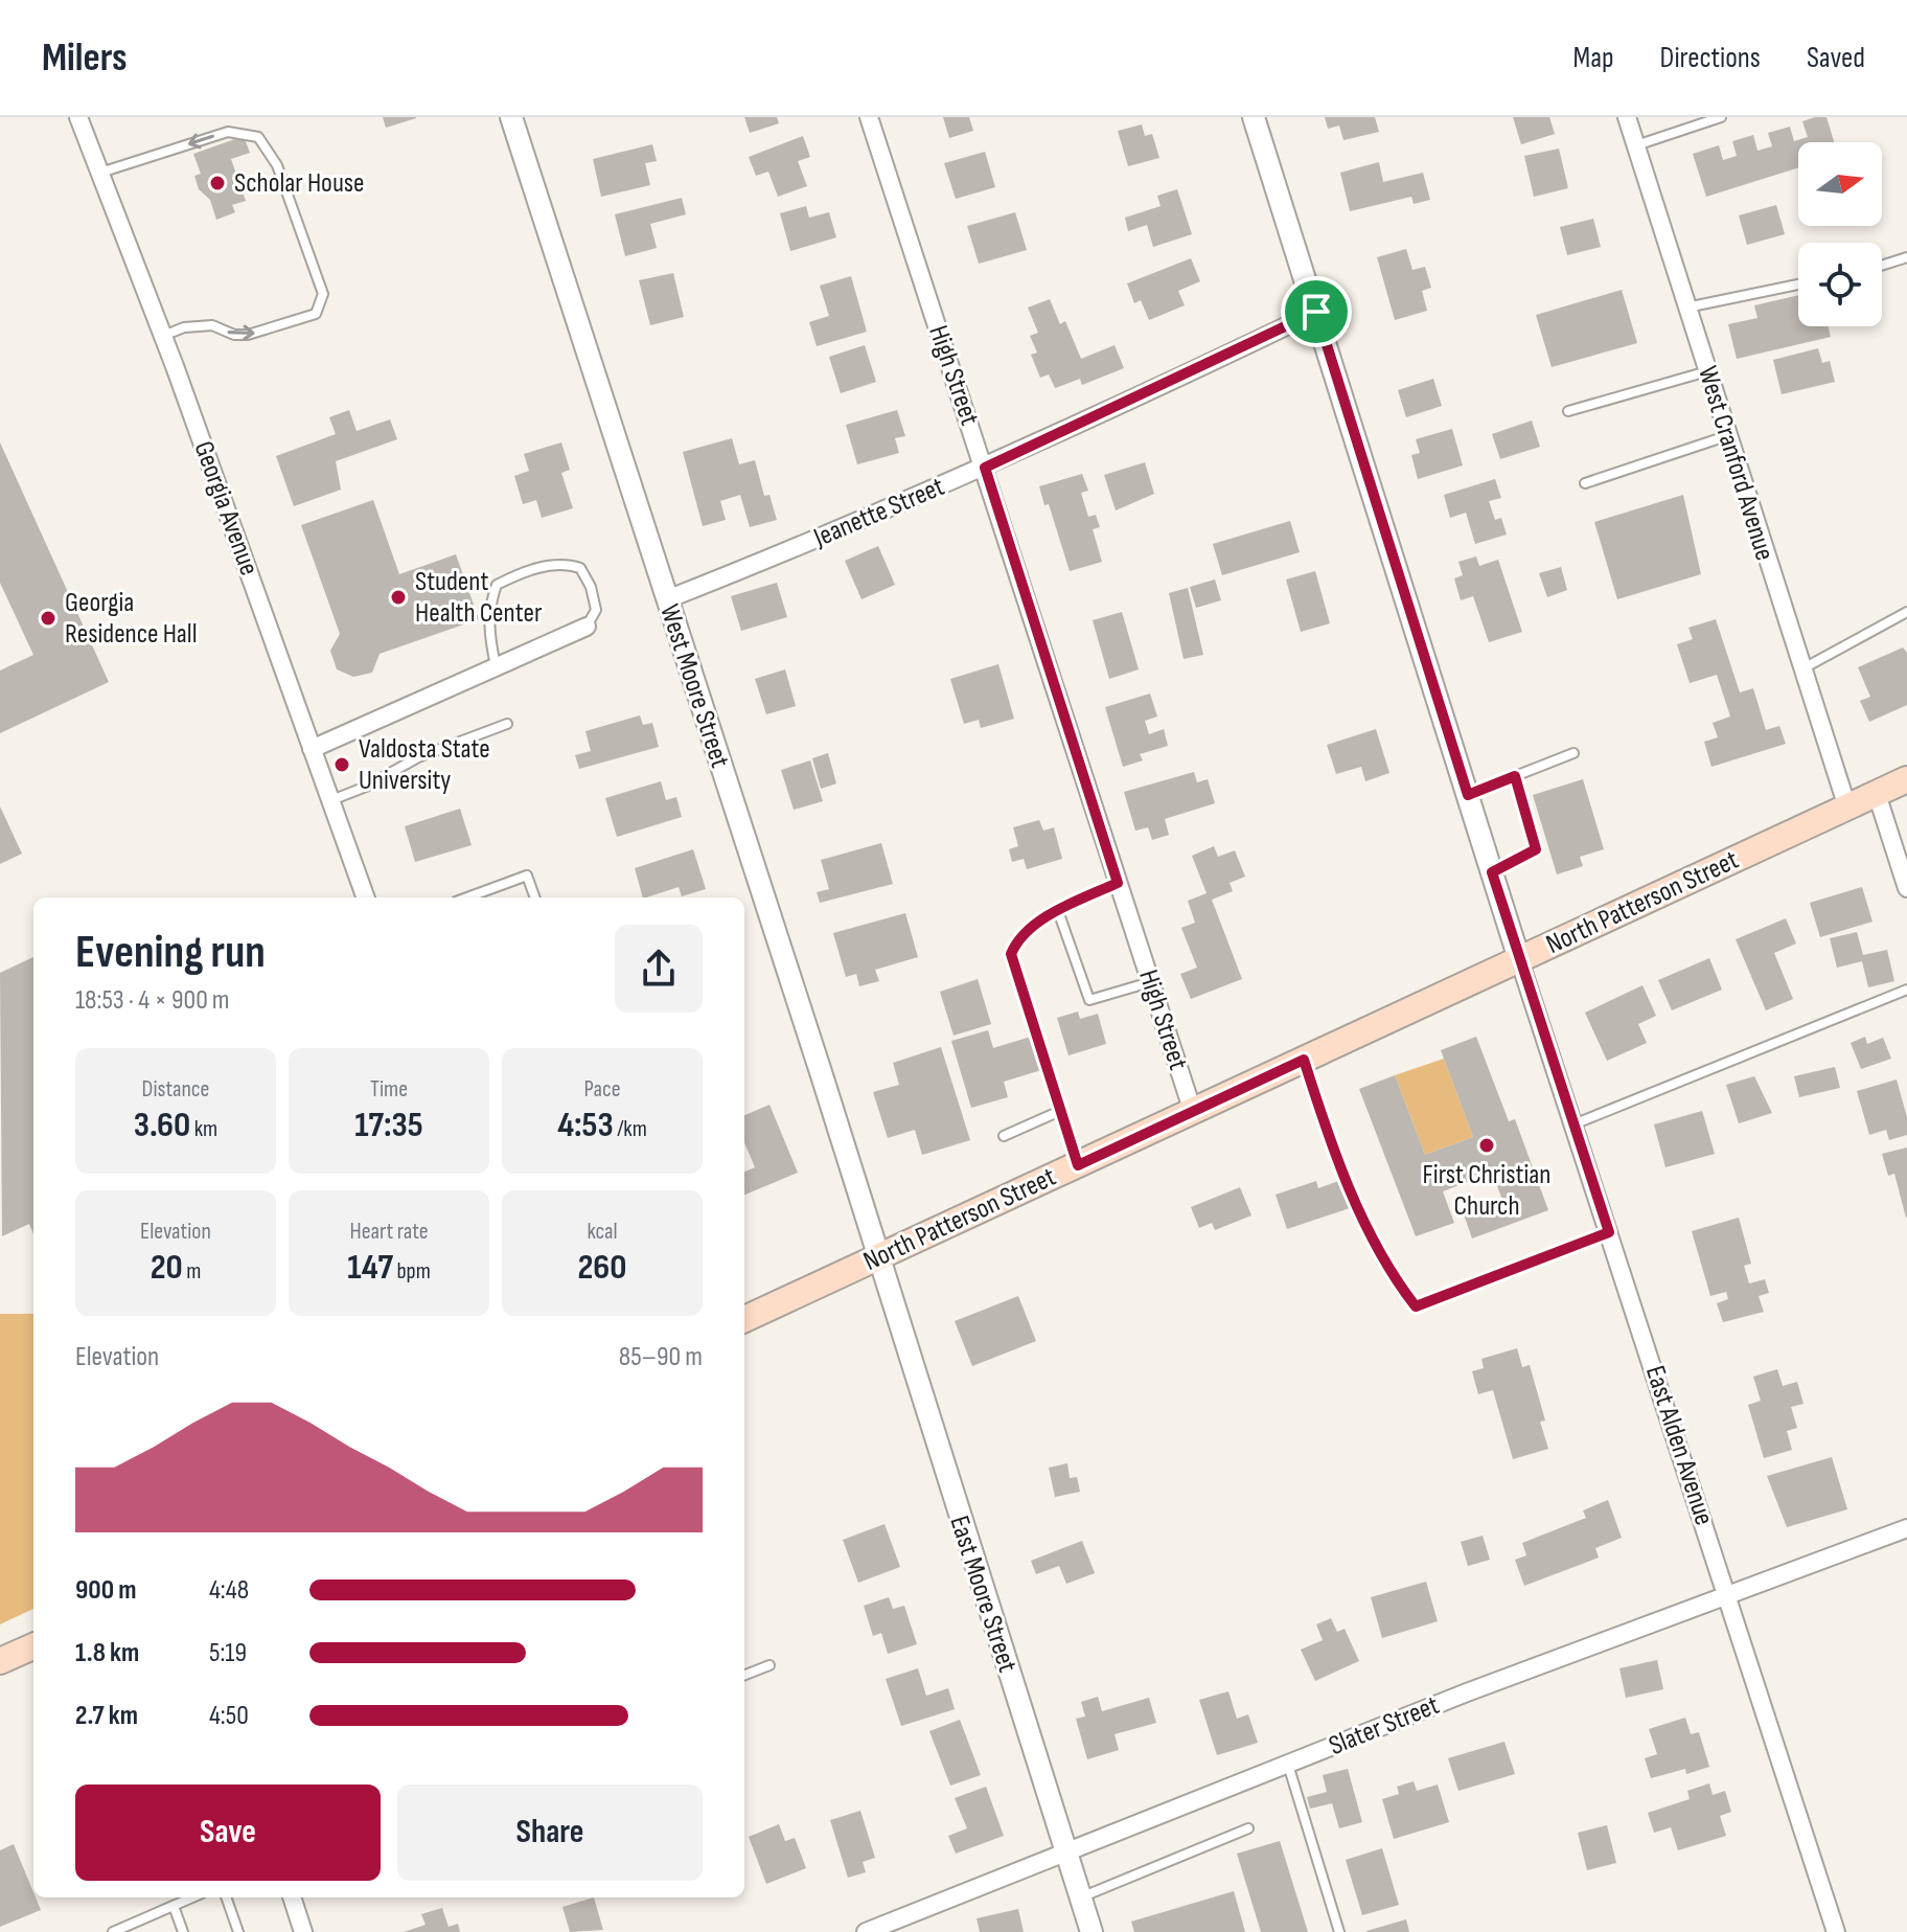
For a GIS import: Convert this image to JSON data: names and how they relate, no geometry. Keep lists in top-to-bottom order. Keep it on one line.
{"streets":{"main road":["North Patterson Street"],"street":["High Street","West Cranford Avenue","Georgia Avenue","Jeanette Street","West Moore Street","East Alden Avenue","East Moore Street","Slater Street"]},"crossings":[["High Street","Jeanette Street"],["High Street","North Patterson Street"],["West Cranford Avenue","North Patterson Street"],["Jeanette Street","West Moore Street"],["West Moore Street","North Patterson Street"],["West Moore Street","East Moore Street"],["North Patterson Street","East Alden Avenue"],["North Patterson Street","East Moore Street"],["East Alden Avenue","Slater Street"],["East Moore Street","Slater Street"]],"places":["Scholar House","Student Health Center","Georgia Residence Hall","Valdosta State University","First Christian Church"],"north":"right","page":{"header":"Milers","nav":["Map","Directions","Saved"],"heading":["Evening run","18:53 · 4 × 900 m"],"stats":[["Distance","3.60 km"],["Time","17:35"],["Pace","4:53 /km"],["Elevation","20 m"],["Heart rate","147 bpm"],["kcal","260"]],"chart":["Elevation","85–90 m"],"list":[{"name":"900 m","note":"4:48"},{"name":"1.8 km","note":"5:19"},{"name":"2.7 km","note":"4:50"}],"buttons":["Save","Share"]}}
